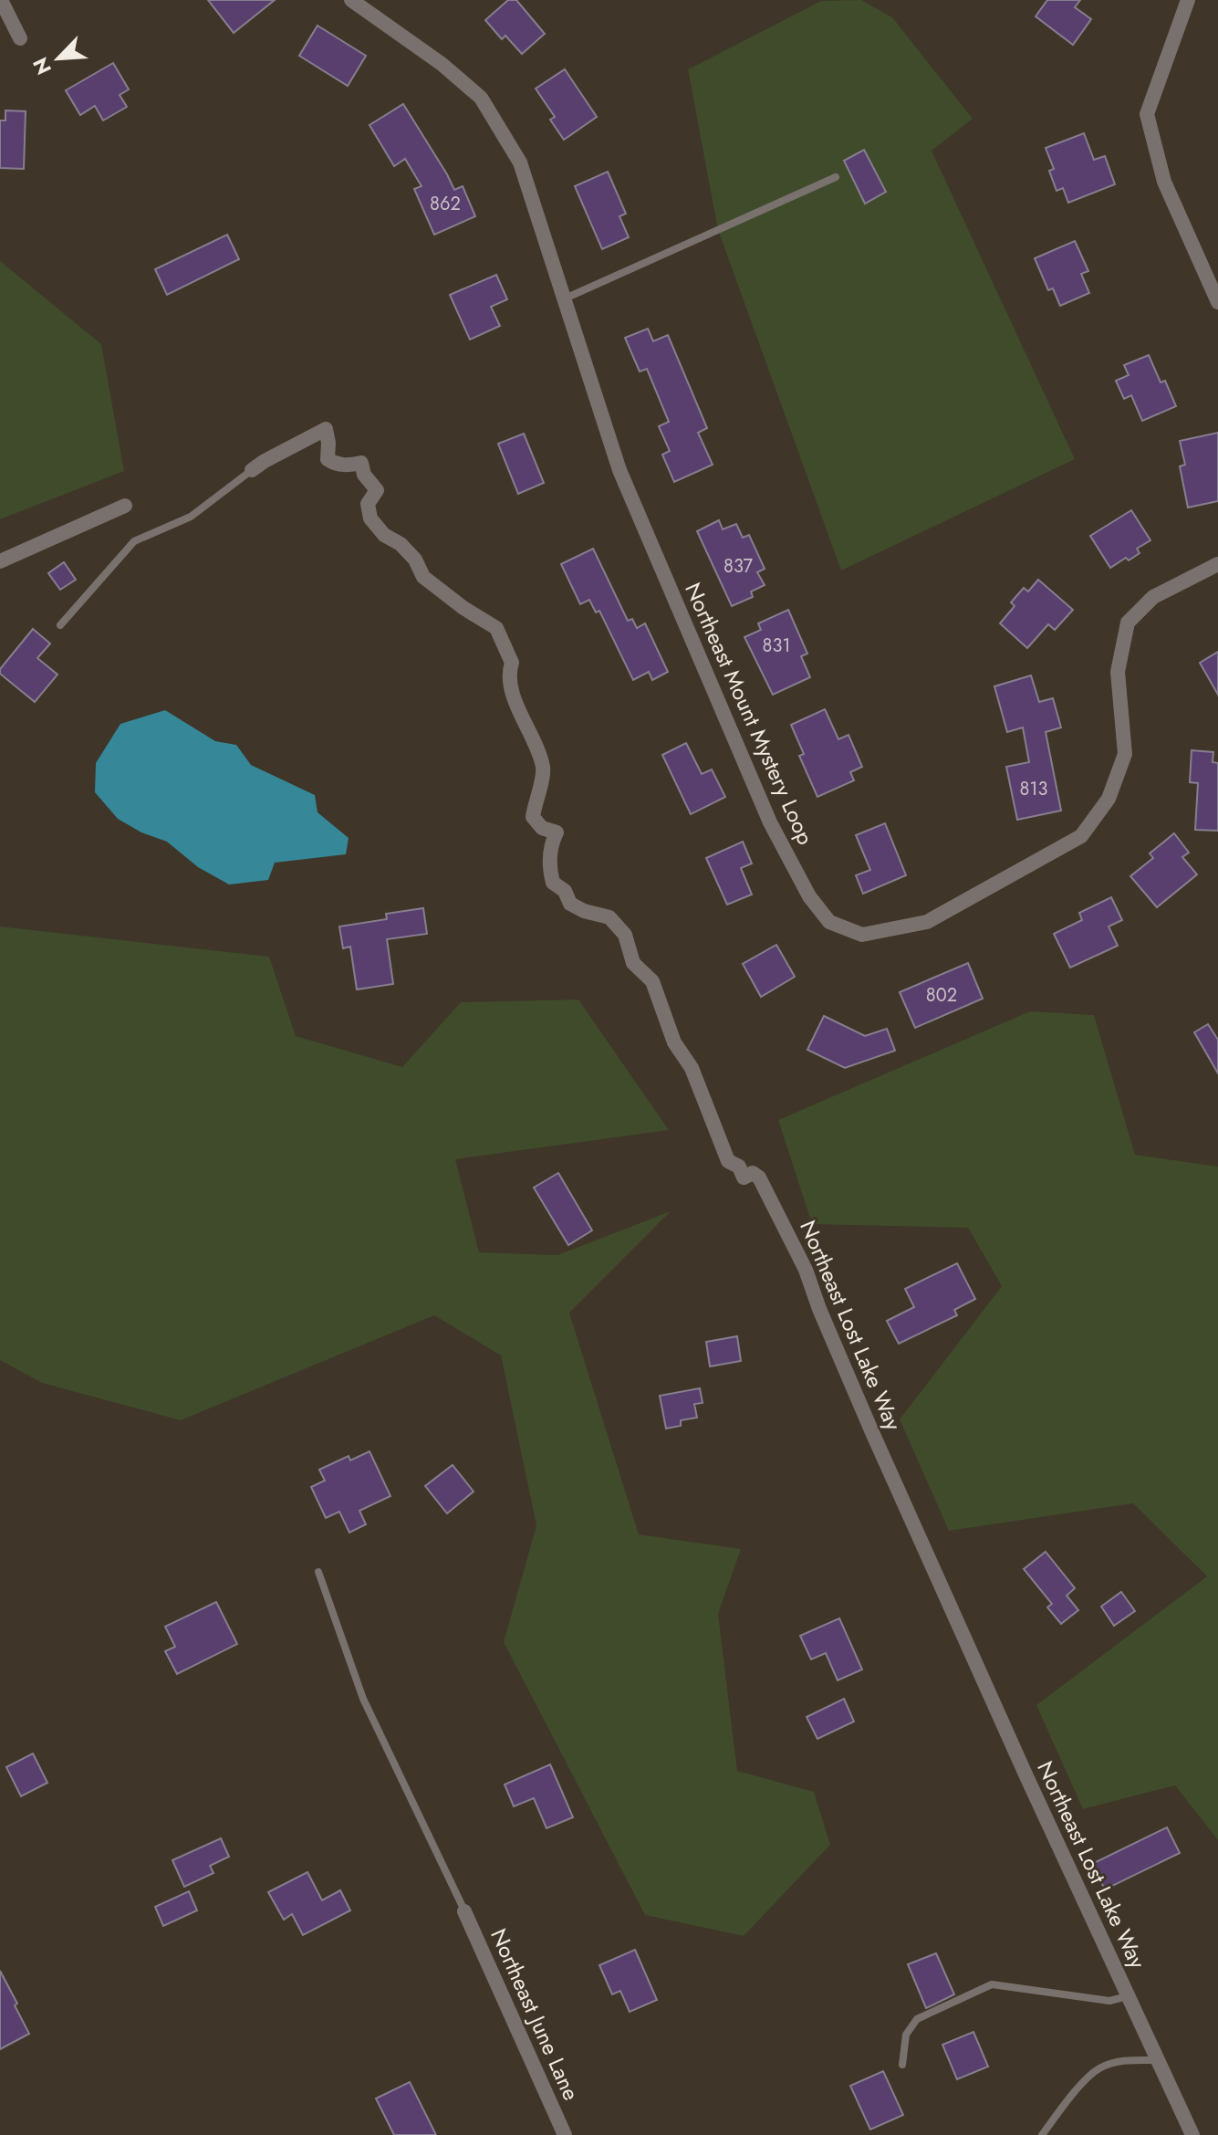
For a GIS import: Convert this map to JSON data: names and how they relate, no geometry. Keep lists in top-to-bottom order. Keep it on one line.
{"streets":{"street":["Northeast Mount Mystery Loop","Northeast Lost Lake Way","Northeast June Lane"]},"house_numbers":["862","837","831","813","802"],"north":"bottom left"}
